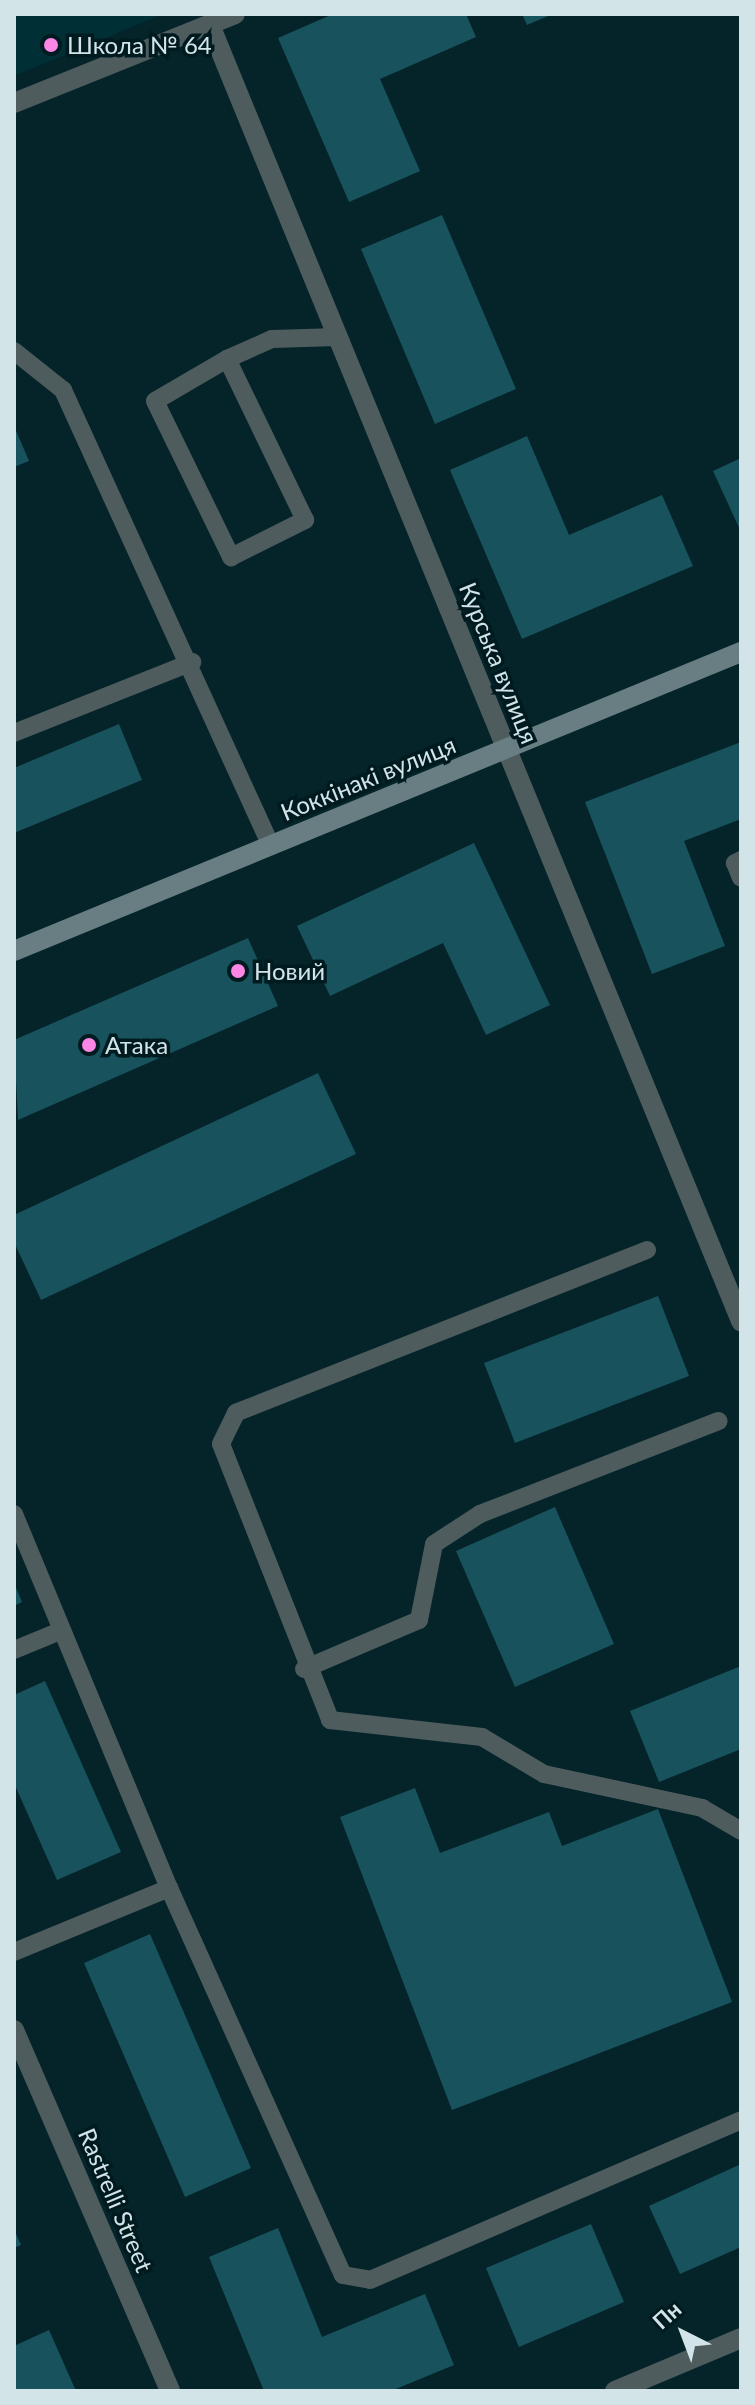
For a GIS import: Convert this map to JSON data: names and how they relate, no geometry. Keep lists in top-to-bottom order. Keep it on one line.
{"streets":{"street":["Курська вулиця","Коккінакі вулиця","Rastrelli Street"]},"crossings":[["Курська вулиця","Коккінакі вулиця"]],"places":["Школа № 64","Новий","Атака"],"north":"top left"}
